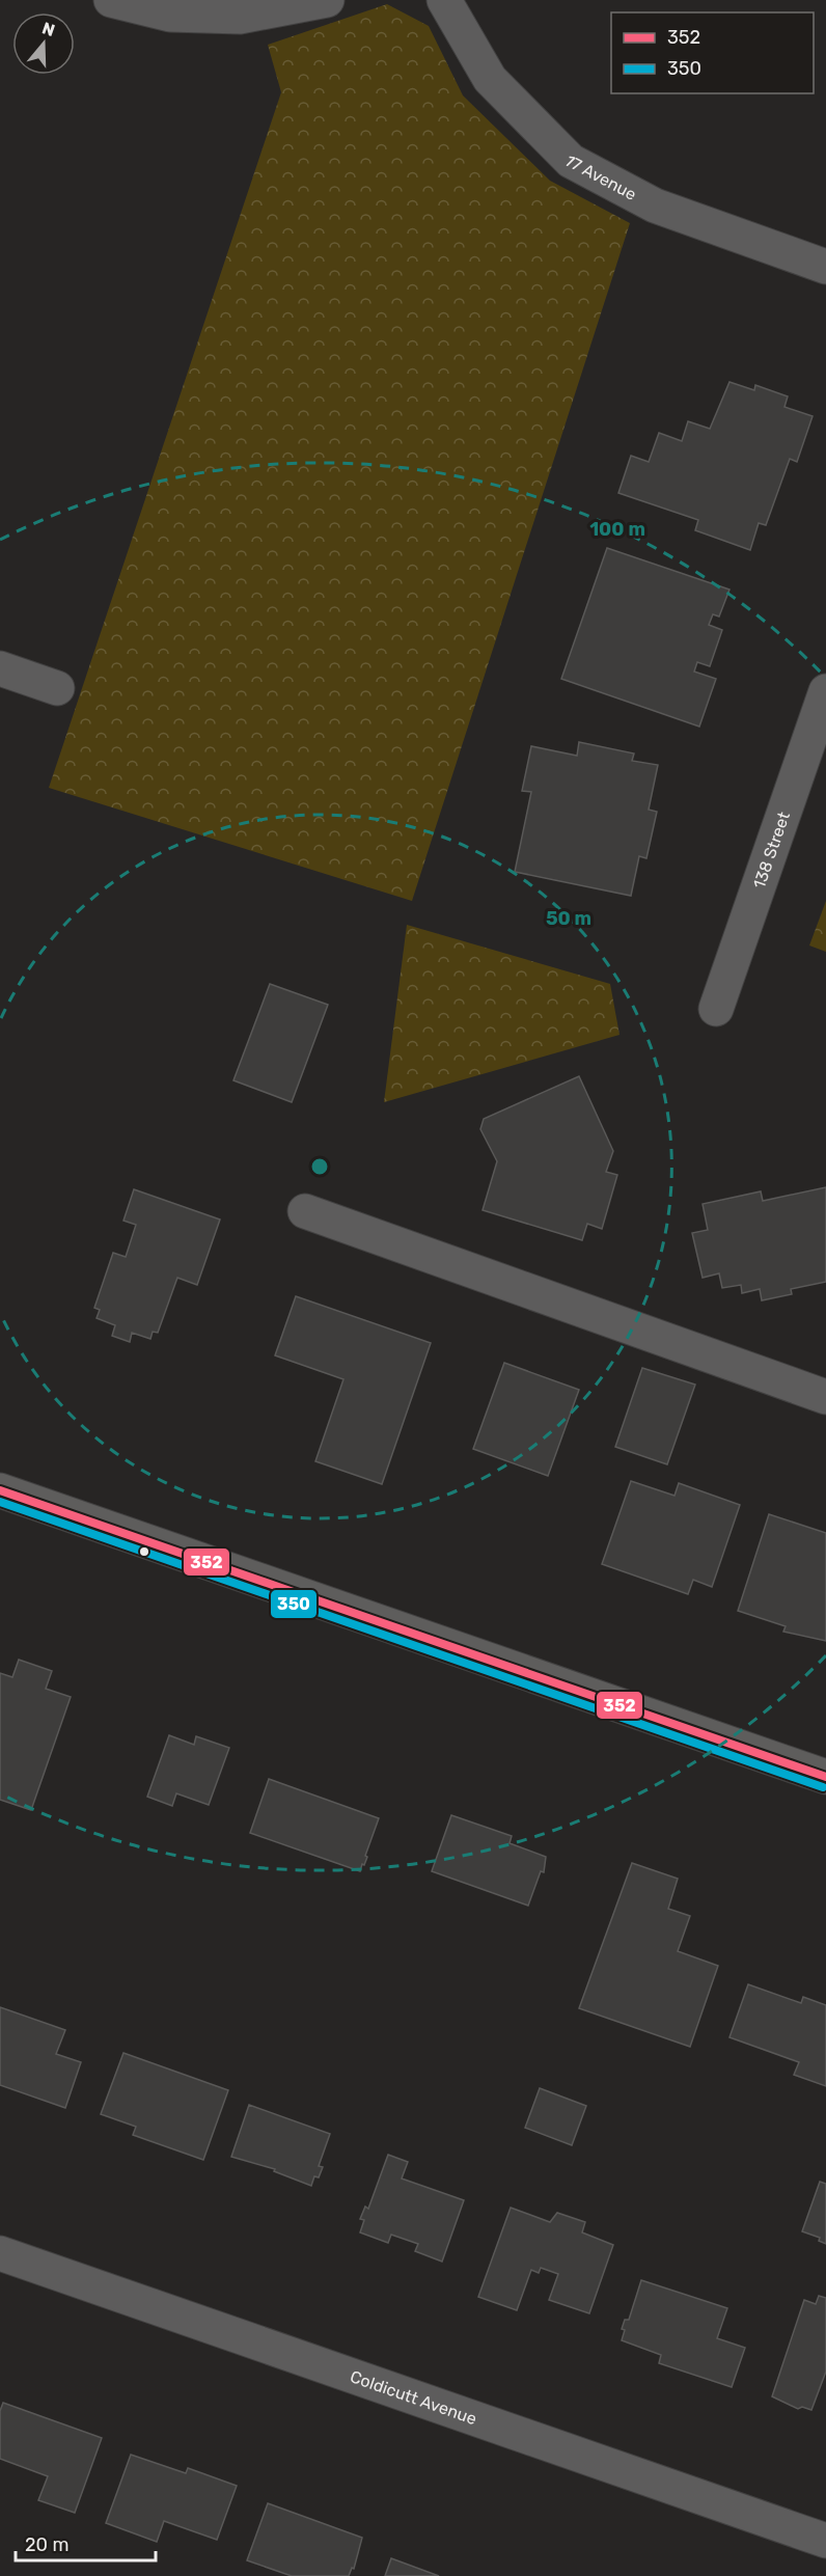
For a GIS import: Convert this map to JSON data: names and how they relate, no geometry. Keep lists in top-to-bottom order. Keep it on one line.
{"streets":{"street":["17 Avenue","138 Street","Coldicutt Avenue"]},"lines":["transit line 352","transit line 350"],"legend":["352","350"],"scale_bar":"20 m","north":"top","rings":["100 m","50 m"]}
